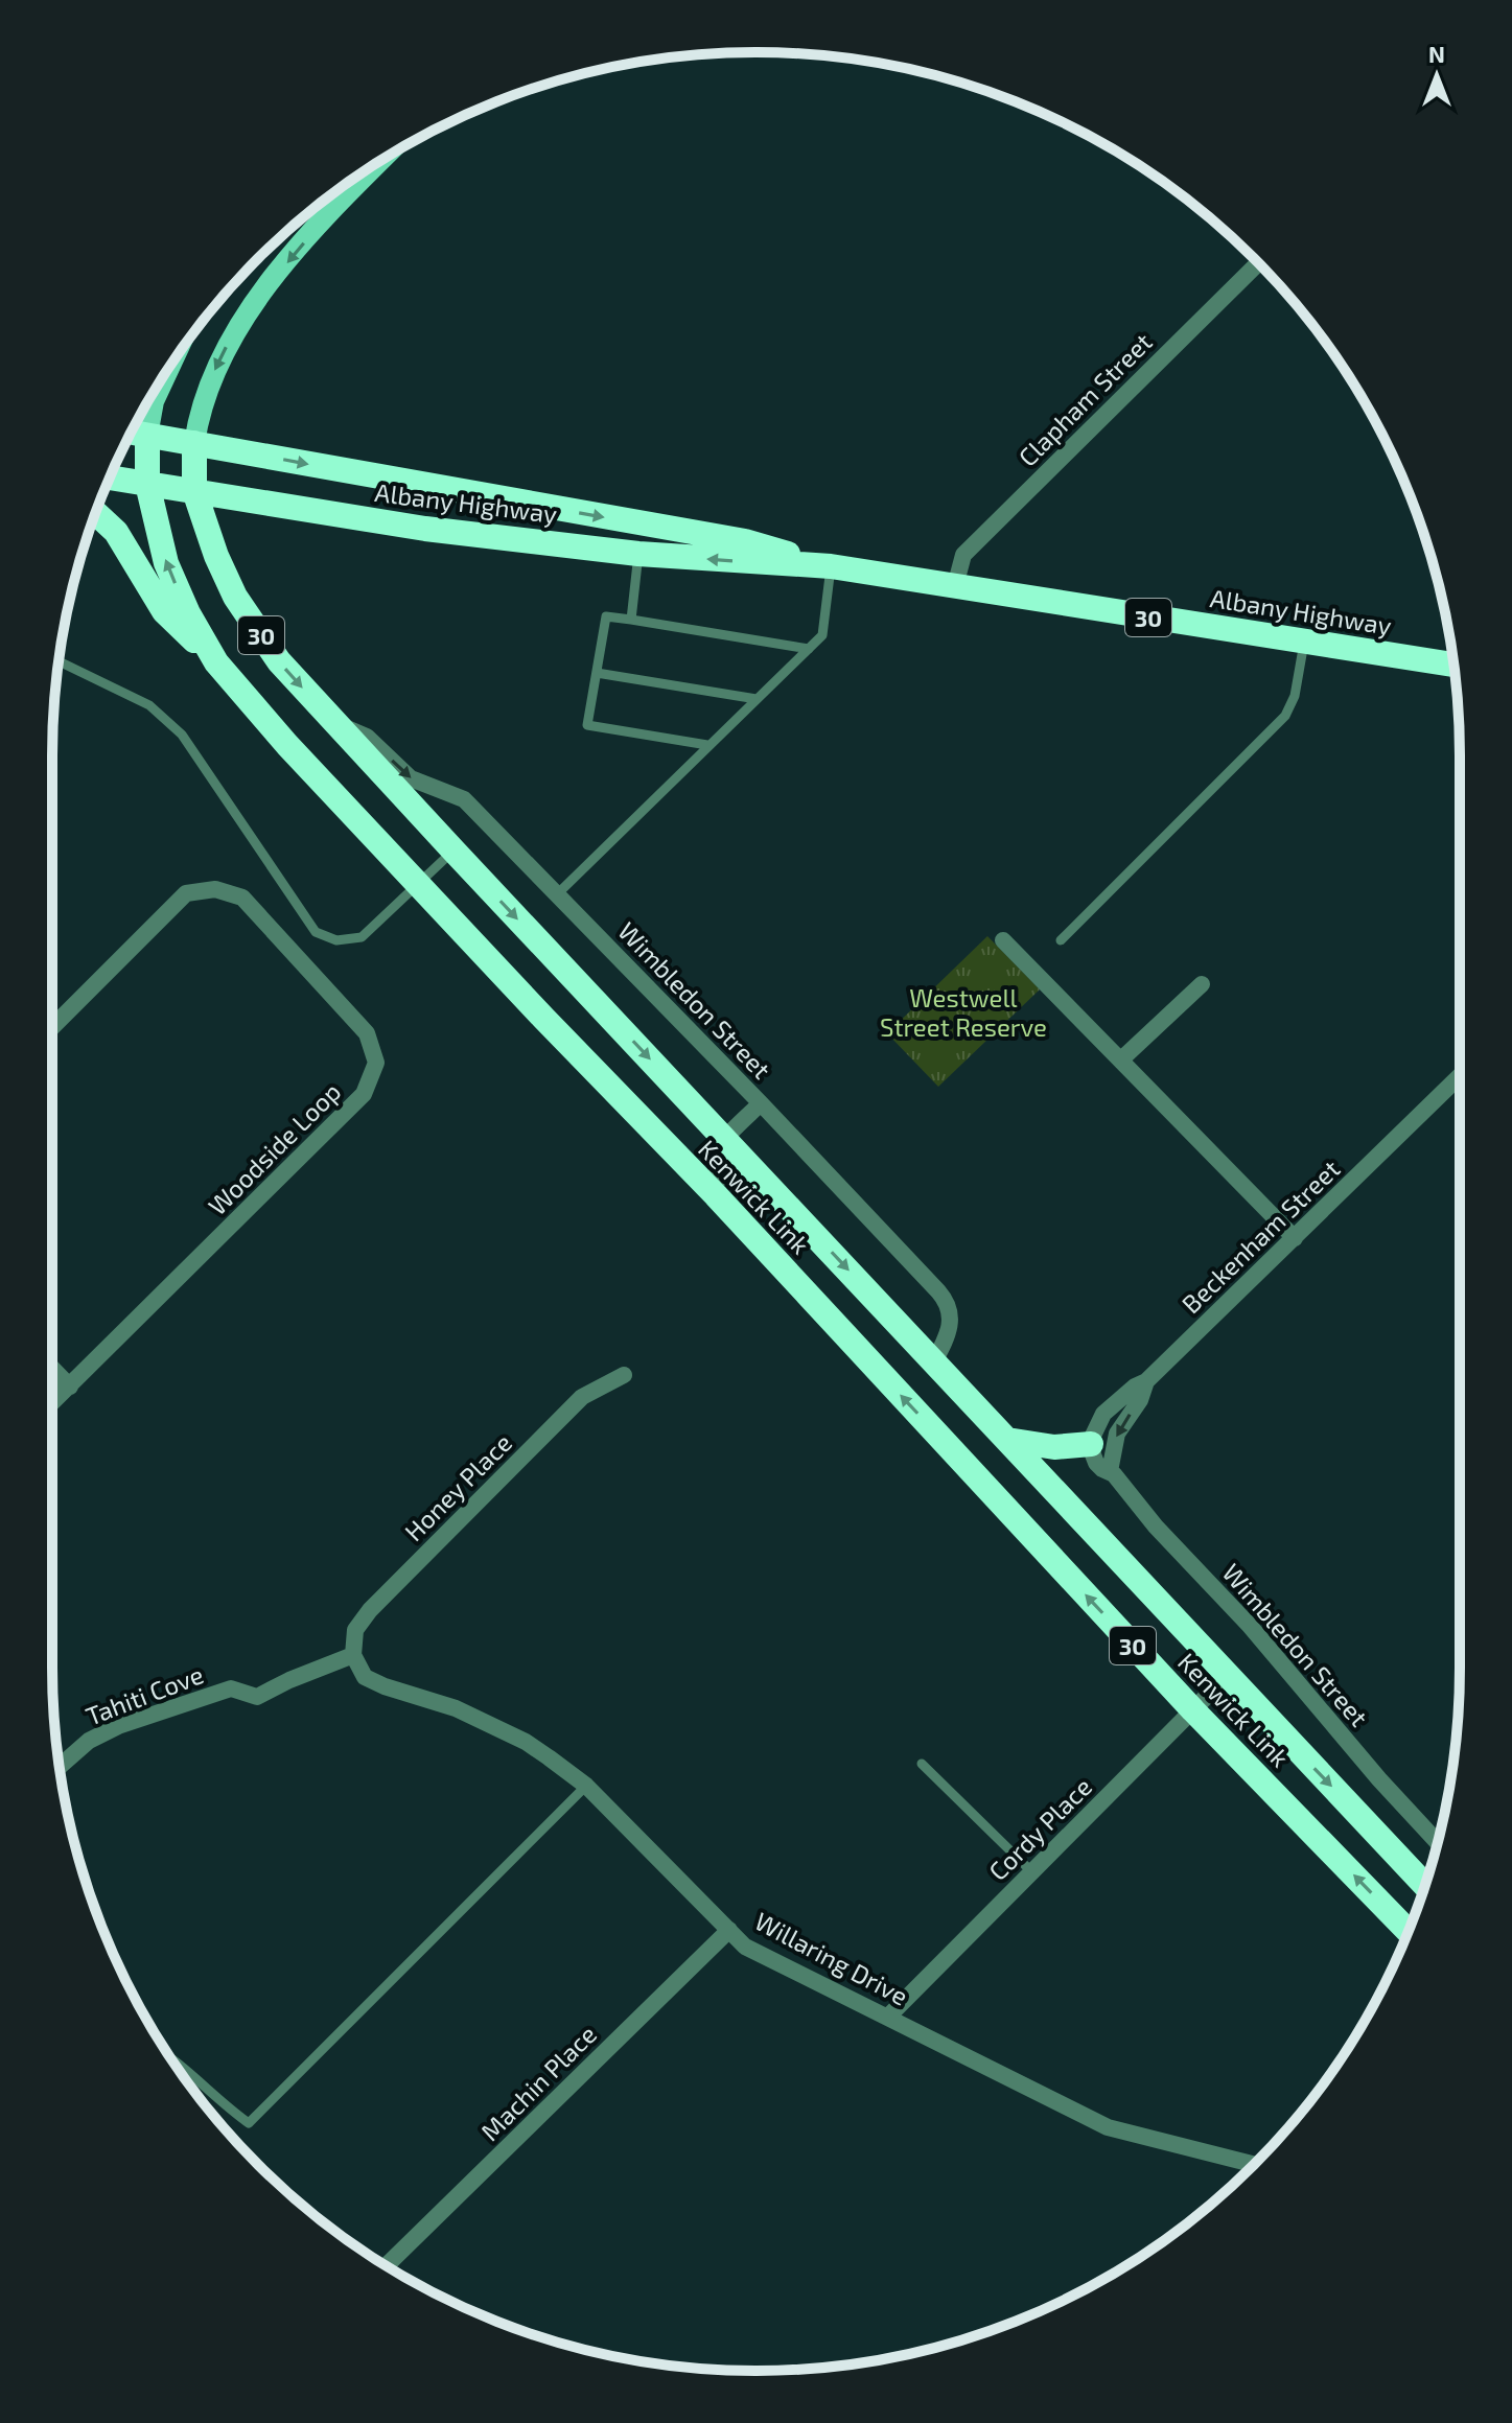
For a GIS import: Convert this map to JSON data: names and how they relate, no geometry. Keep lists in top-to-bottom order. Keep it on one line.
{"streets":{"highway":["Albany Highway","30","Kenwick Link"],"street":["Clapham Street","Wimbledon Street","Woodside Loop","Beckenham Street","Honey Place","Tahiti Cove","Cordy Place","Willaring Drive","Machin Place"]},"crossings":[["Clapham Street","Albany Highway"],["Albany Highway","Kenwick Link"],["Wimbledon Street","Kenwick Link"],["Wimbledon Street","Beckenham Street"],["Kenwick Link","Cordy Place"],["Honey Place","Tahiti Cove"],["Honey Place","Willaring Drive"],["Tahiti Cove","Willaring Drive"],["Cordy Place","Willaring Drive"],["Willaring Drive","Machin Place"]],"parks":["Westwell Street Reserve"],"north":"top"}
